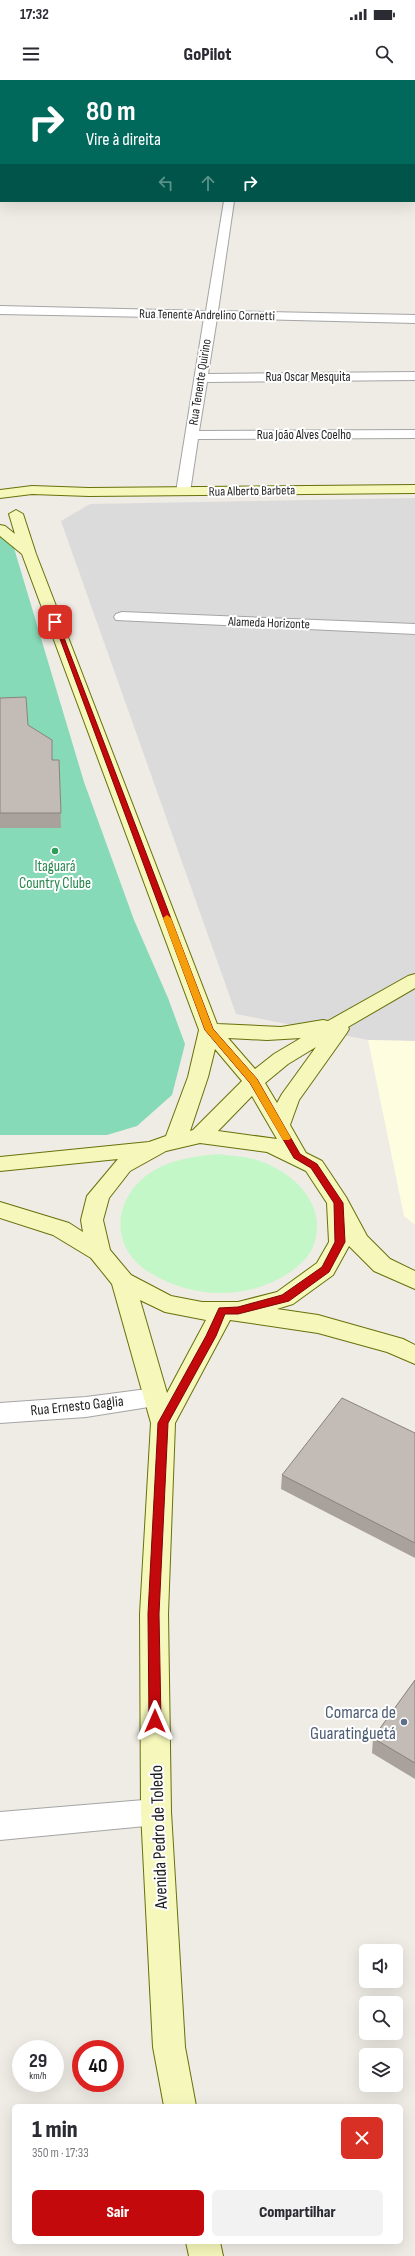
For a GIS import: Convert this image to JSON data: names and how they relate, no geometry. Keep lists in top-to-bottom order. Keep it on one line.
{"streets":{"main road":["Rua Alberto Barbeta","Avenida Pedro de Toledo"],"street":["Rua Tenente Andrelino Cornetti","Rua Oscar Mesquita","Rua Tenente Quirino","Rua João Alves Coelho","Alameda Horizonte","Rua Ernesto Gaglia"]},"crossings":[["Rua Tenente Andrelino Cornetti","Rua Tenente Quirino"],["Rua Oscar Mesquita","Rua Tenente Quirino"],["Rua Tenente Quirino","Rua João Alves Coelho"],["Rua Tenente Quirino","Rua Alberto Barbeta"],["Rua Ernesto Gaglia","Avenida Pedro de Toledo"]],"places":["Itaguará Country Clube","Comarca de Guaratinguetá"],"page":{"status":"17:32","header":"GoPilot","turn":["80 m","Vire à direita"],"speed":"29 km/h","limit":"40","heading":["1 min","350 m · 17:33"],"buttons":["Sair","Compartilhar"]}}
